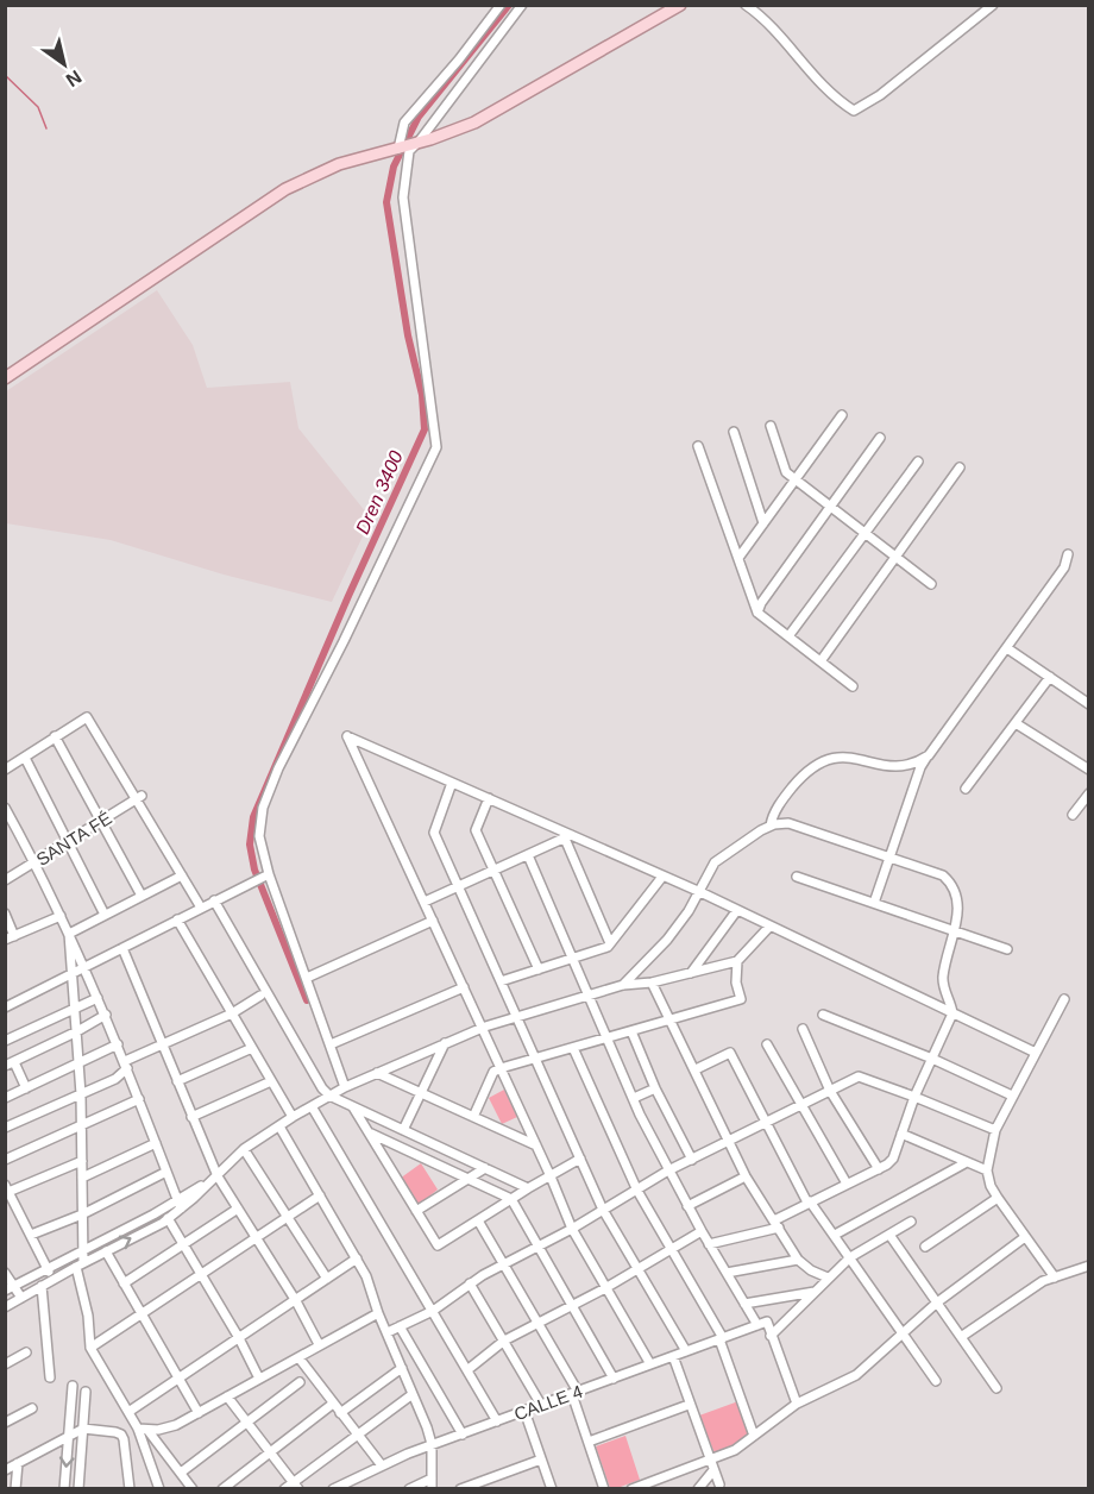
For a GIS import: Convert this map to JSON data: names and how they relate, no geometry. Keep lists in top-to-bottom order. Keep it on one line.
{"streets":{"street":["SANTA FÉ","CALLE 4"]},"water":["Dren 3400"],"north":"bottom right"}
